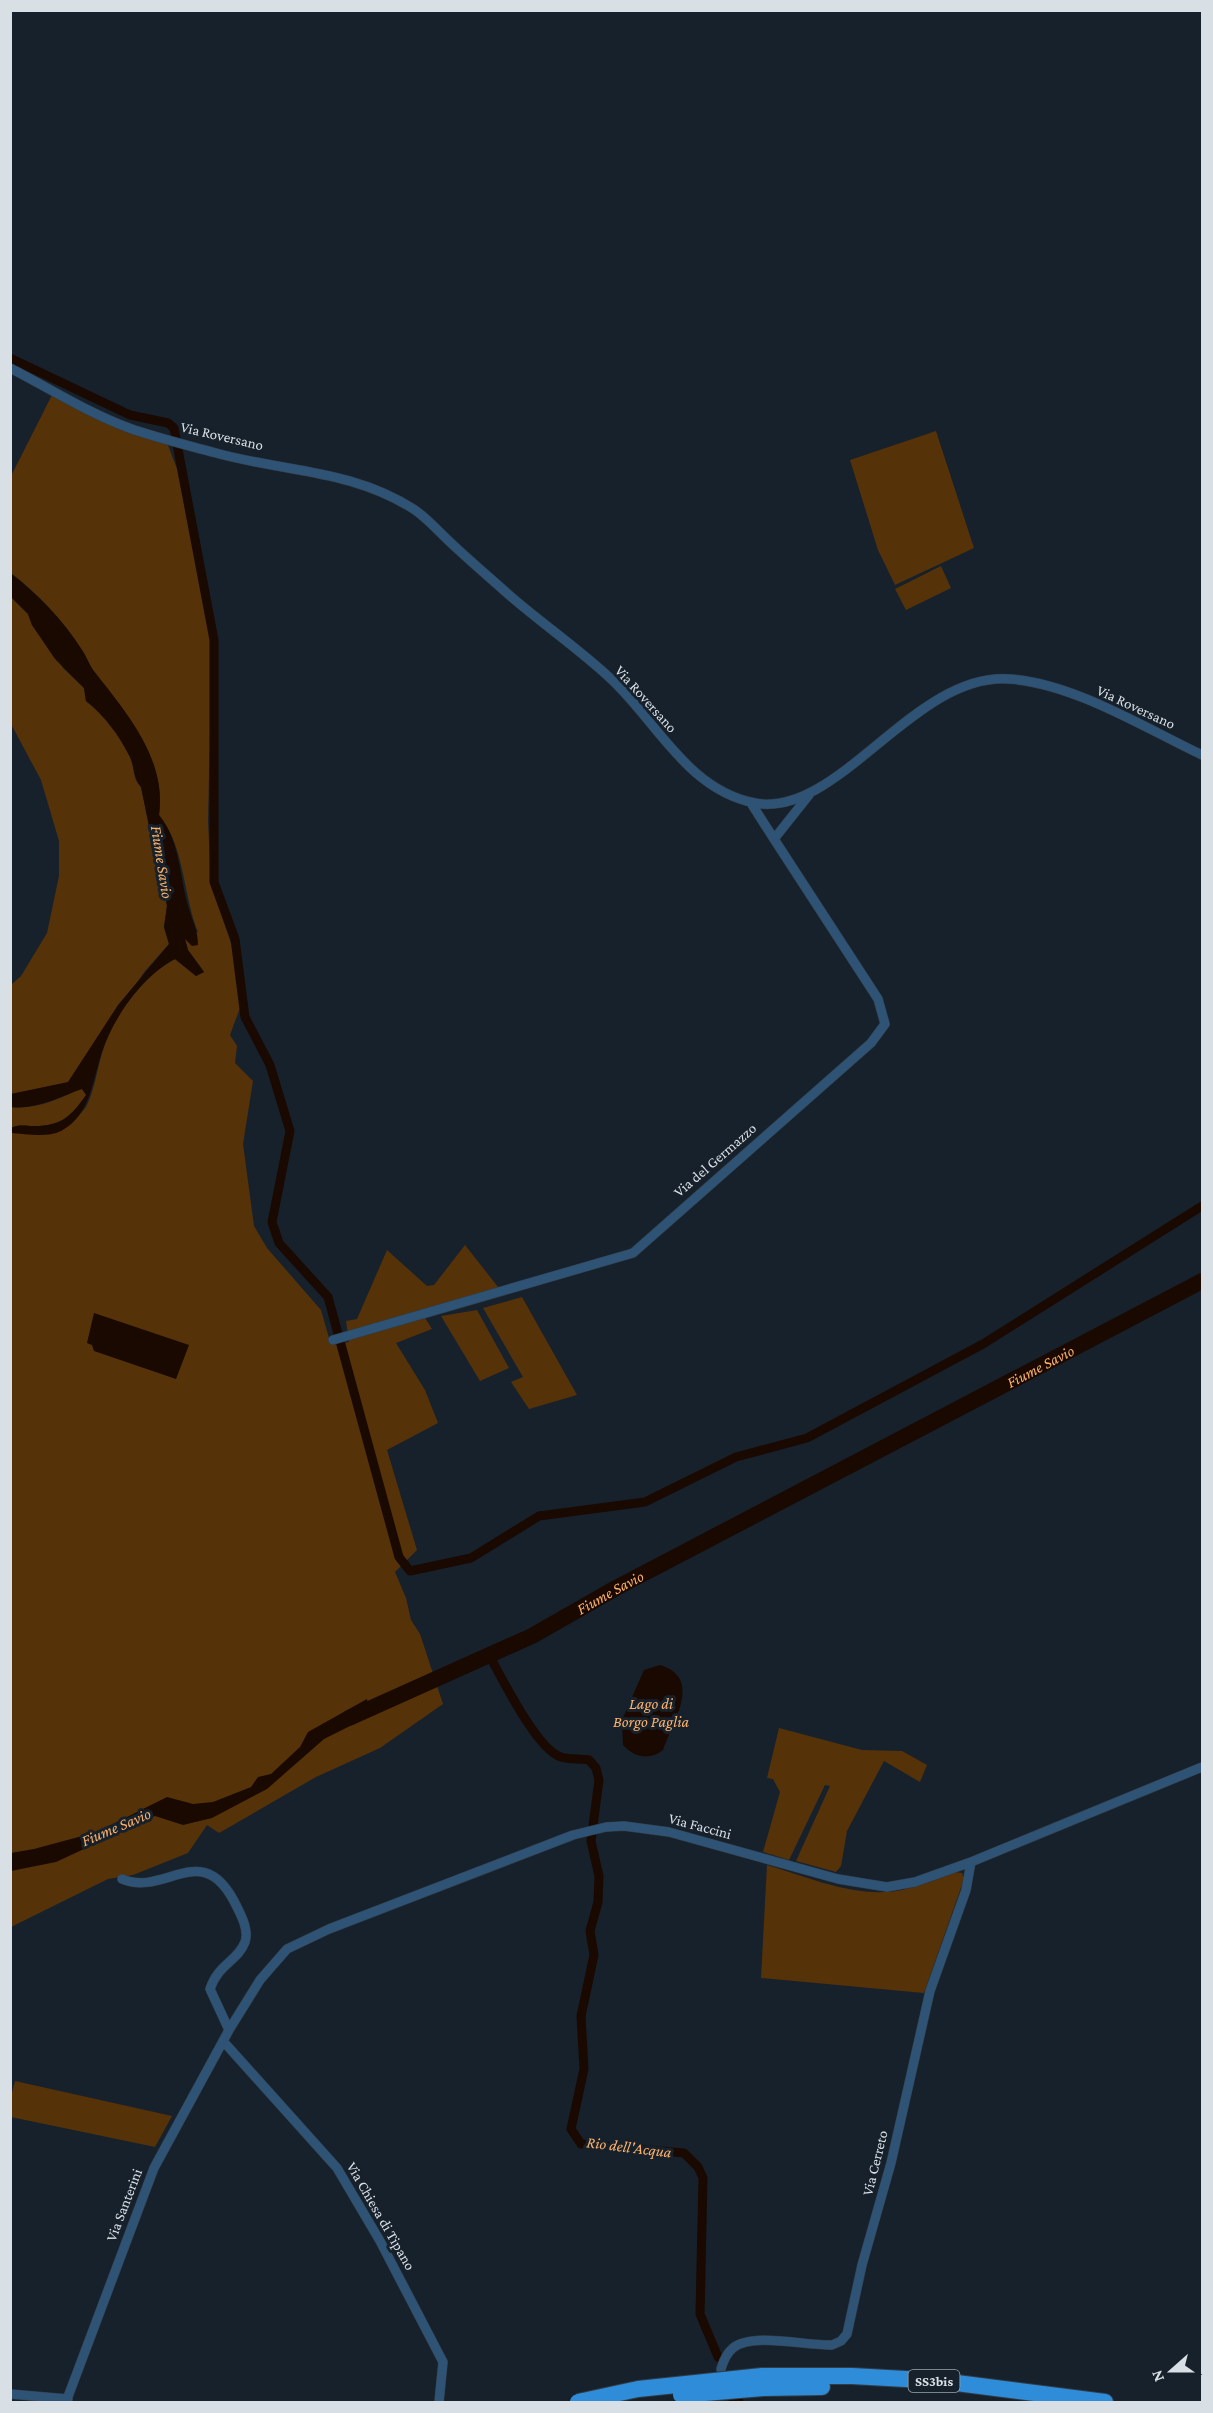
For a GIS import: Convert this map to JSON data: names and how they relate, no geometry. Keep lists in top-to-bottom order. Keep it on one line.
{"streets":{"highway":["SS3bis"],"street":["Via Roversano","Via del Germazzo","Via Faccini","Via Cerreto","Via Santerini","Via Chiesa di Tipano"]},"crossings":[["Via Roversano","Via del Germazzo"],["Via Faccini","Via Cerreto"],["Via Faccini","Via Santerini"],["Via Santerini","Via Chiesa di Tipano"]],"water":["Fiume Savio","Lago di Borgo Paglia","Rio dell'Acqua"],"north":"left"}
